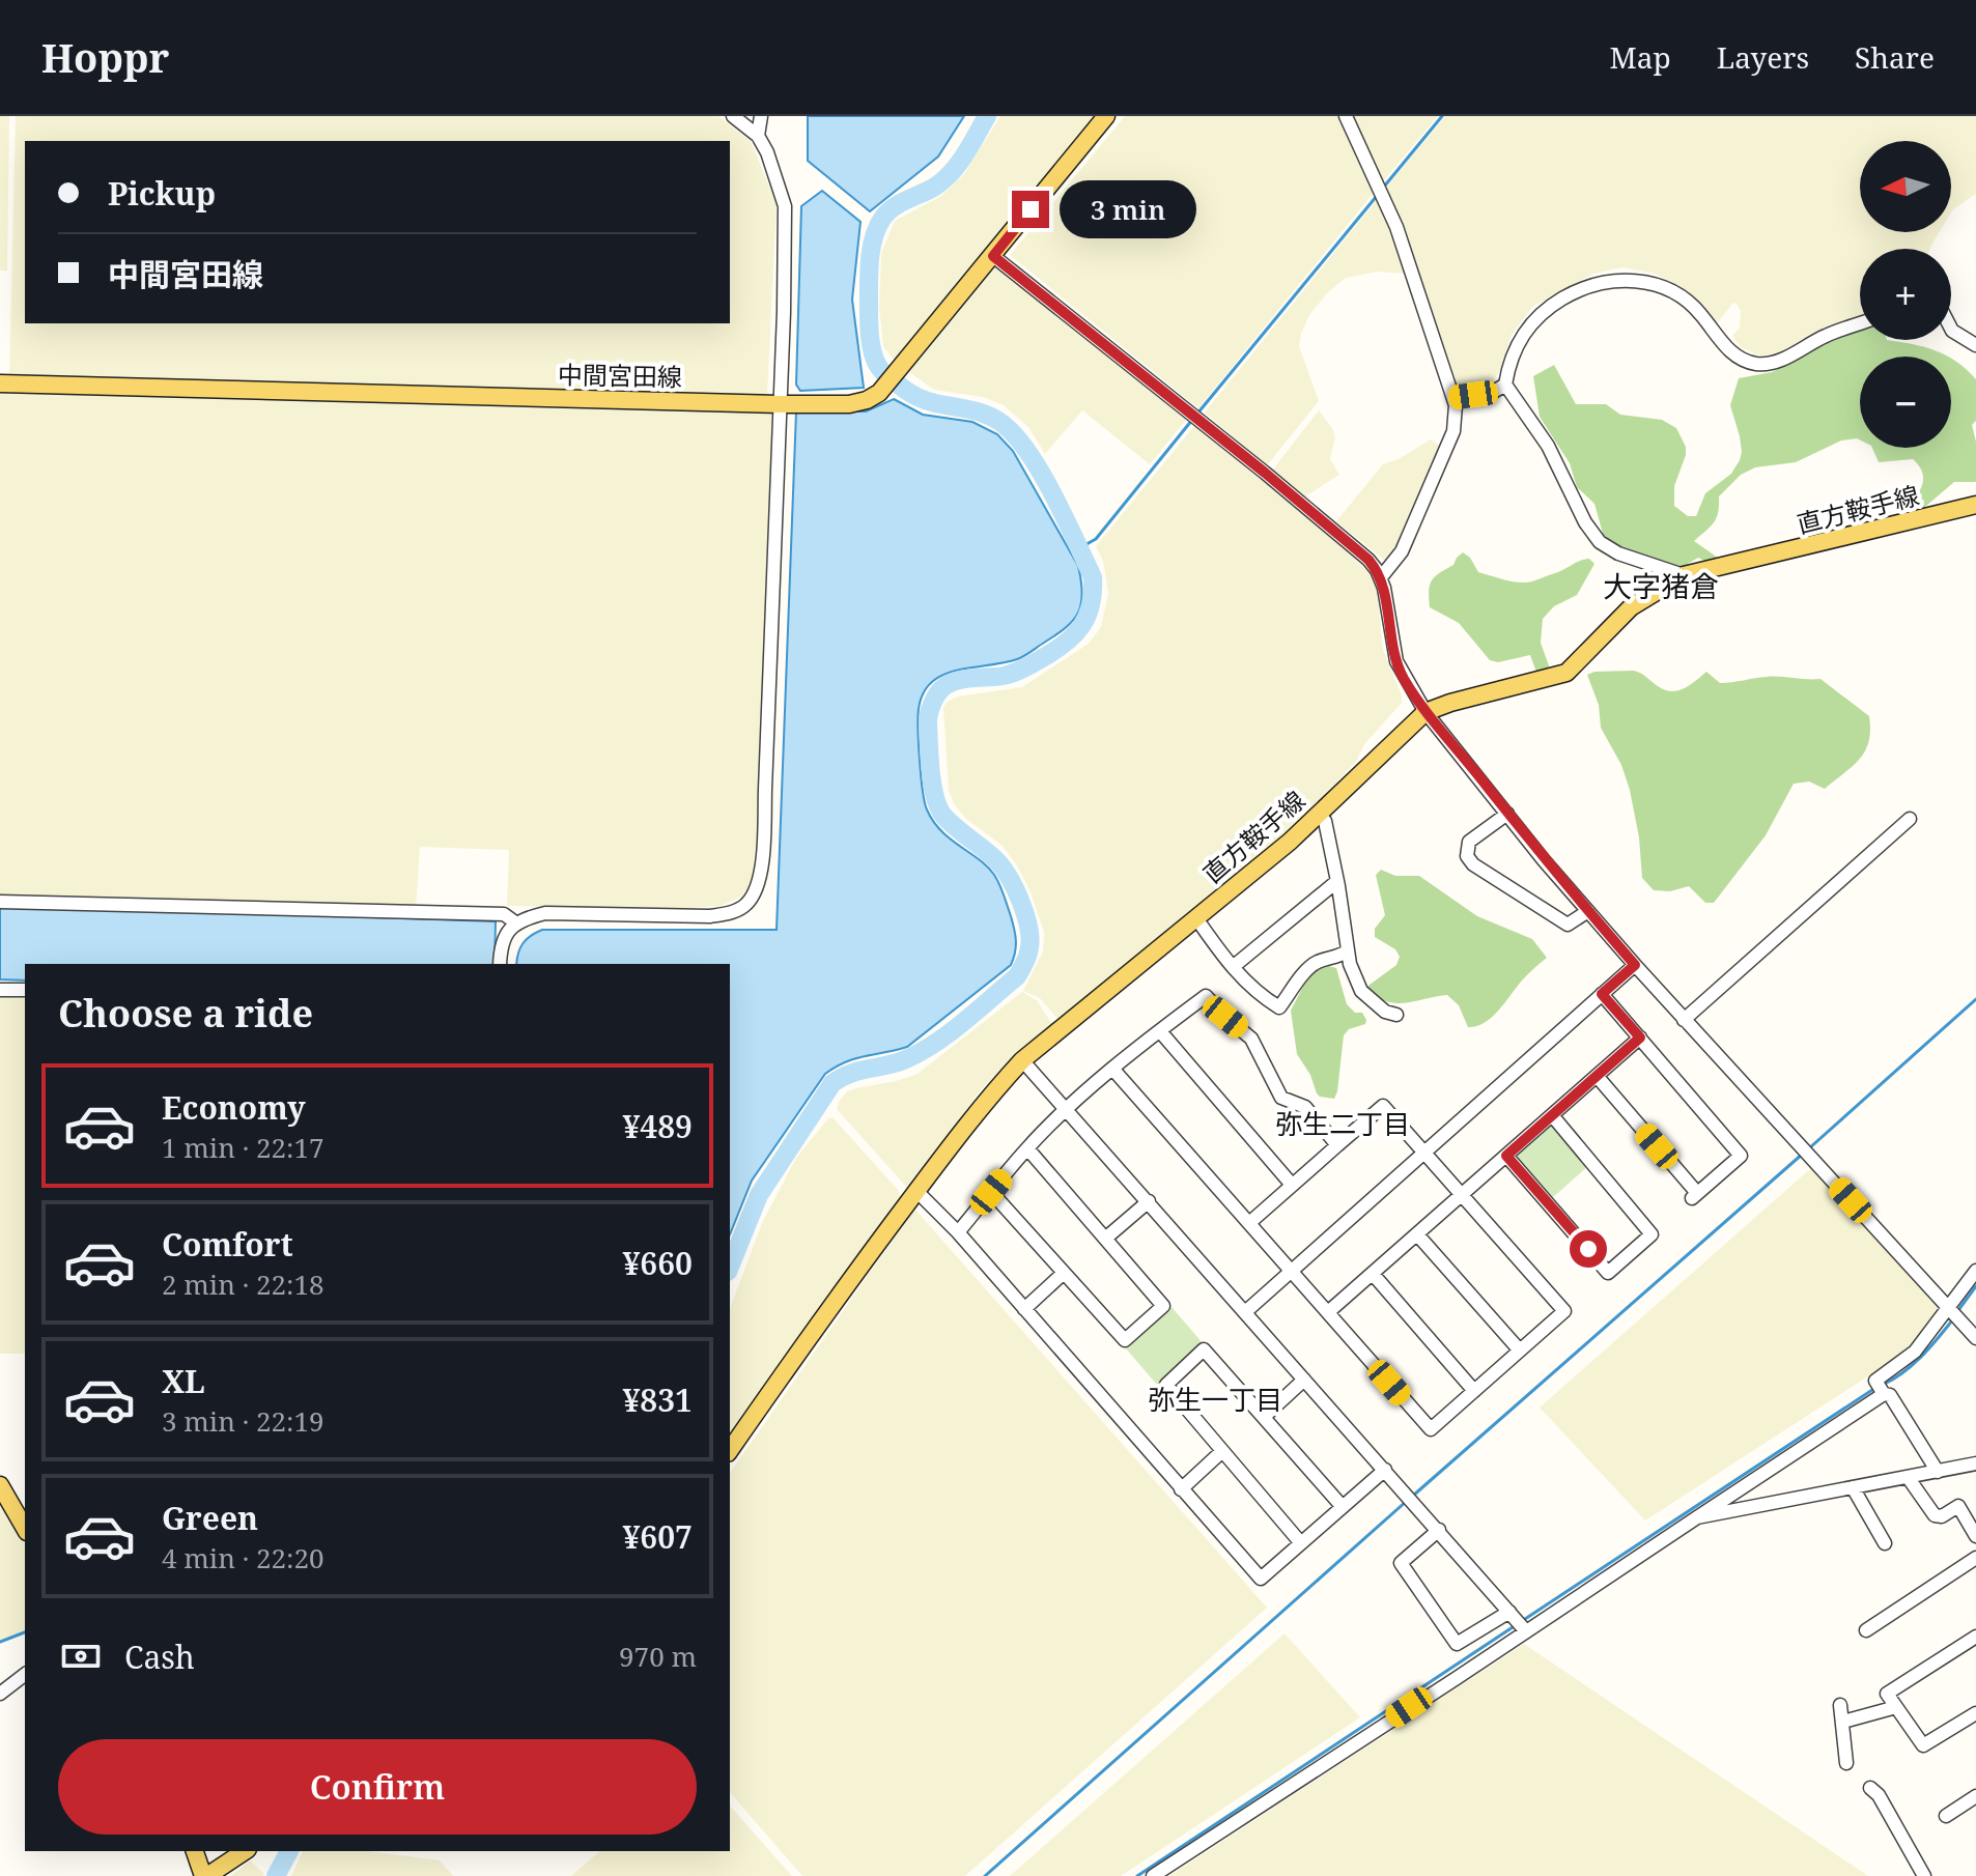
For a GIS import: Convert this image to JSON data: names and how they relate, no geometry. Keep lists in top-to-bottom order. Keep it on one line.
{"streets":{"main road":["中間宮田線","直方鞍手線"]},"districts":["大字猪倉","弥生二丁目","弥生一丁目"],"north":"left","page":{"header":"Hoppr","nav":["Map","Layers","Share"],"map_buttons":["+","−"],"banner":["Pickup","中間宮田線"],"bubble":"3 min","heading":"Choose a ride","list":[{"name":"Economy","note":"1 min · 22:17","value":"¥489"},{"name":"Comfort","note":"2 min · 22:18","value":"¥660"},{"name":"XL","note":"3 min · 22:19","value":"¥831"},{"name":"Green","note":"4 min · 22:20","value":"¥607"}],"pay":["Cash","970 m"],"buttons":"Confirm"}}
